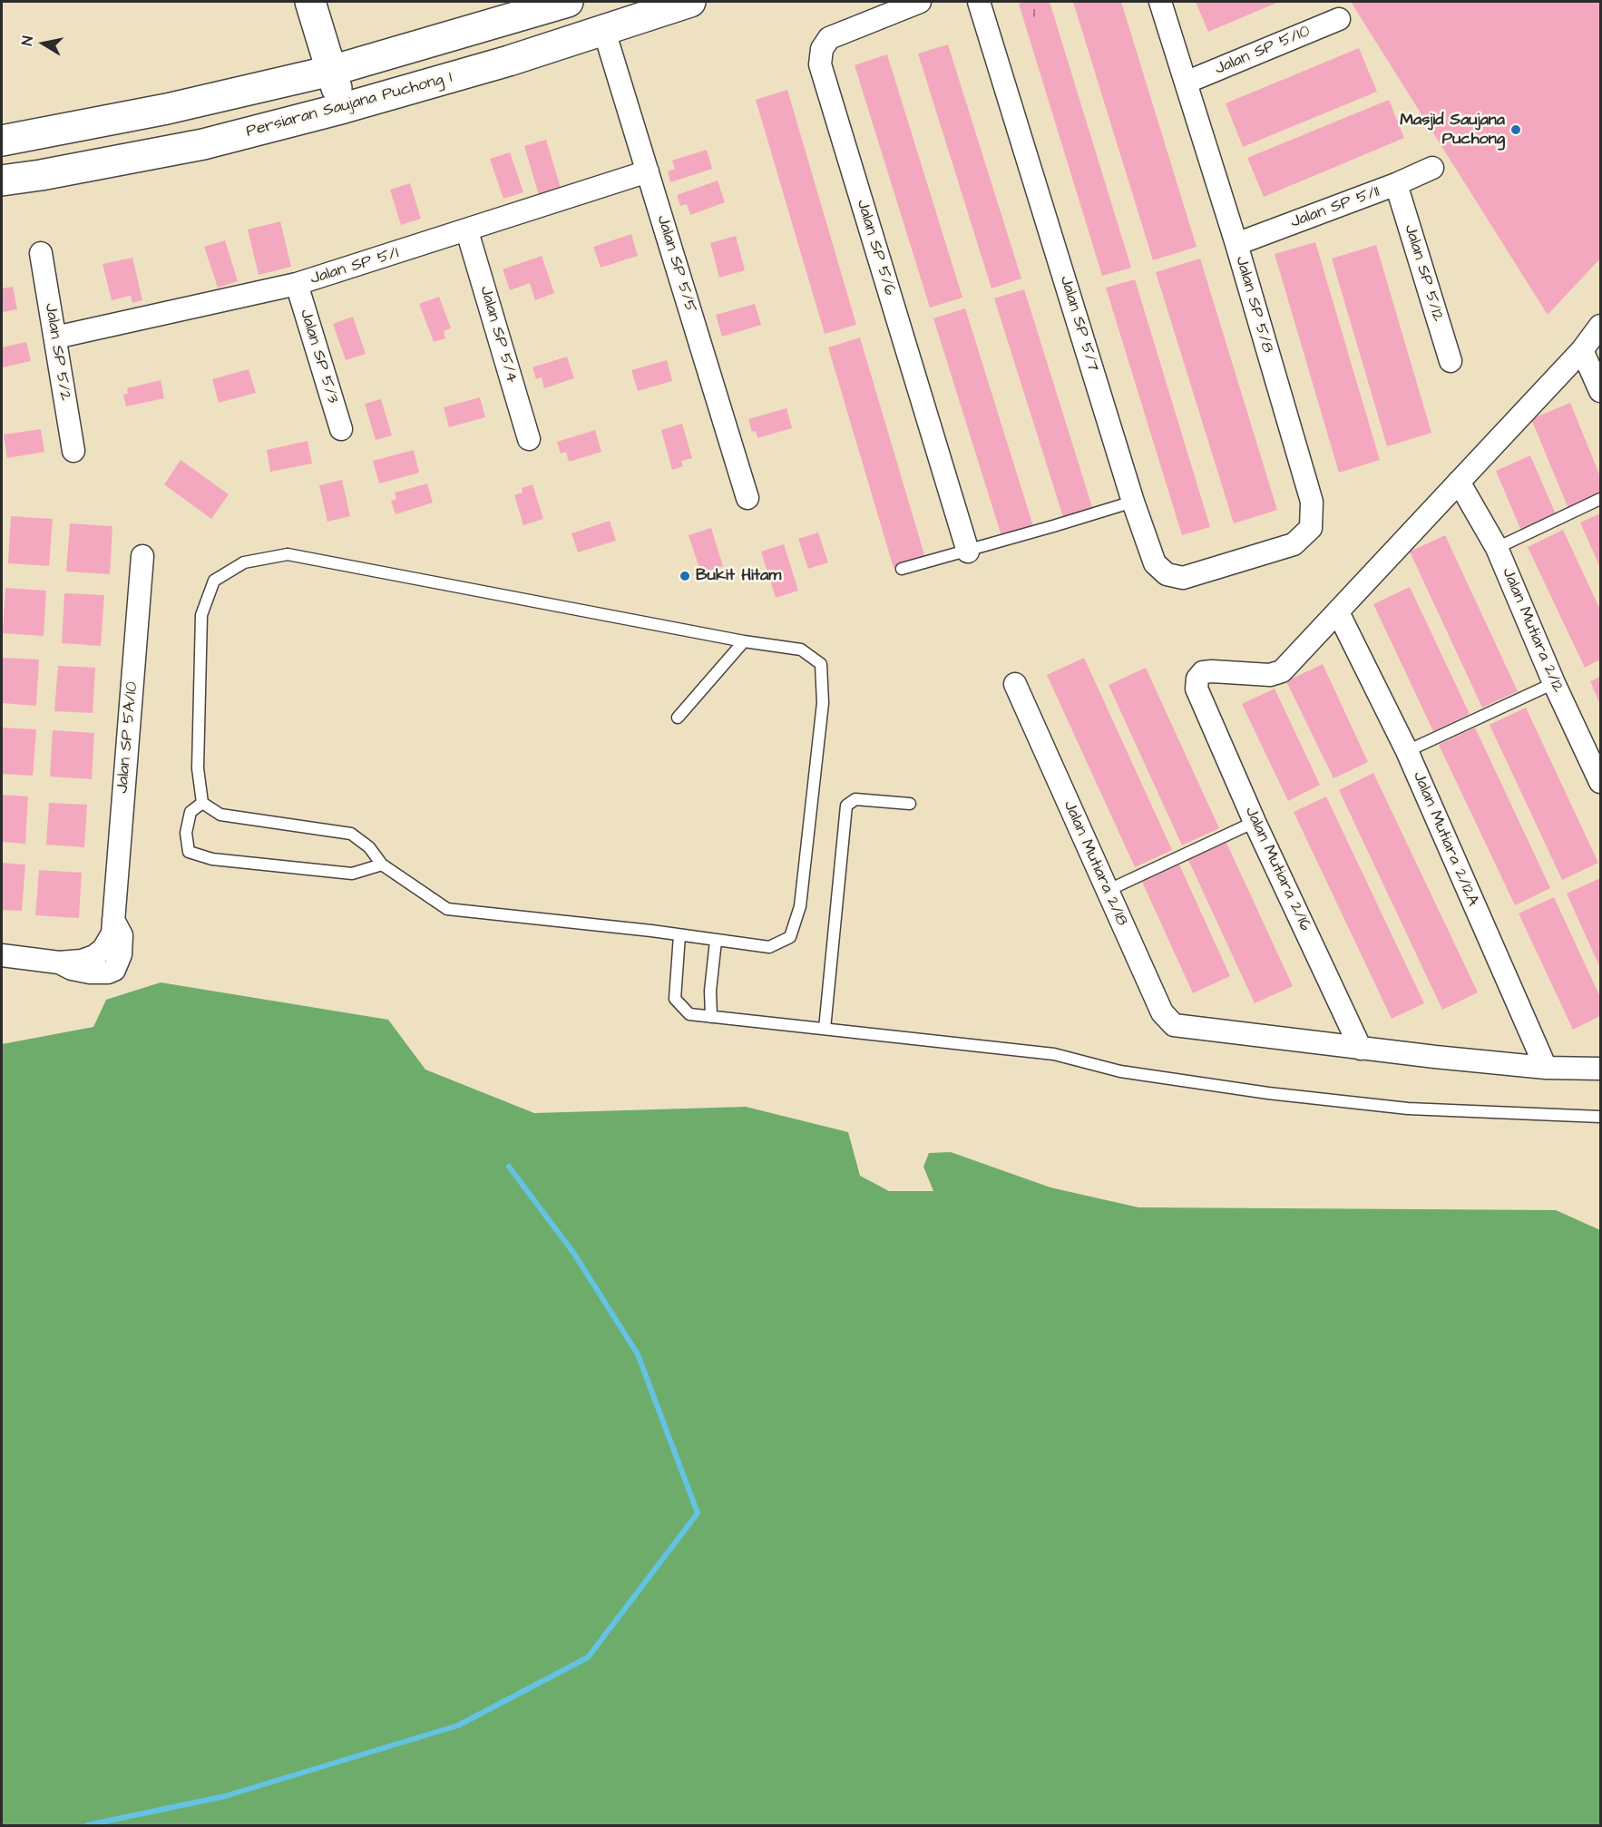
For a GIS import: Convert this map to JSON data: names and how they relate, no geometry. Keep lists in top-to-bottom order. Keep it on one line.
{"streets":{"street":["Jalan SP 5/10","Persiaran Saujana Puchong 1","Jalan SP 5/11","Jalan SP 5/6","Jalan SP 5/5","Jalan SP 5/1","Jalan SP 5/12","Jalan SP 5/8","Jalan SP 5/7","Jalan SP 5/4","Jalan SP 5/2","Jalan SP 5/3","Jalan Mutiara 2/12","Jalan SP 5A/10","Jalan Mutiara 2/12A","Jalan Mutiara 2/18","Jalan Mutiara 2/16"]},"crossings":[["Jalan SP 5/10","Jalan SP 5/8"],["Persiaran Saujana Puchong 1","Jalan SP 5/5"],["Jalan SP 5/11","Jalan SP 5/12"],["Jalan SP 5/11","Jalan SP 5/8"],["Jalan SP 5/5","Jalan SP 5/1"],["Jalan SP 5/1","Jalan SP 5/4"],["Jalan SP 5/1","Jalan SP 5/2"],["Jalan SP 5/1","Jalan SP 5/3"],["Jalan SP 5/8","Jalan SP 5/7"],["Jalan Mutiara 2/12A","Jalan Mutiara 2/16"],["Jalan Mutiara 2/18","Jalan Mutiara 2/16"]],"places":["Masjid Saujana Puchong","Bukit Hitam"],"house_numbers":["1"],"north":"left"}
